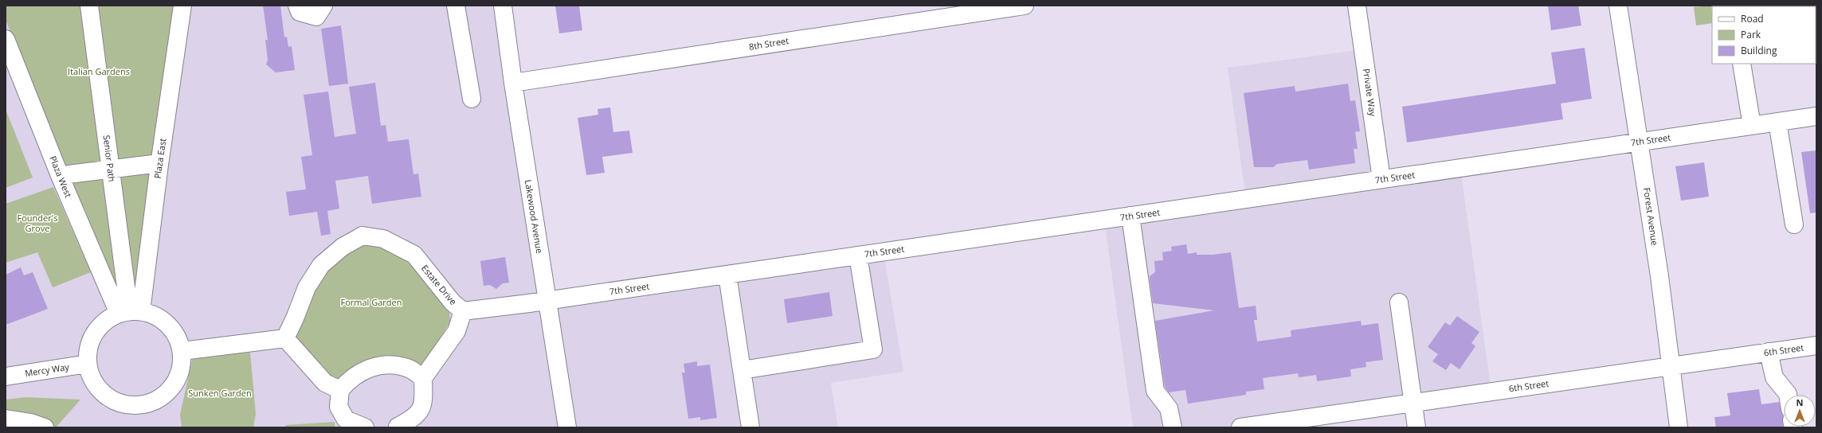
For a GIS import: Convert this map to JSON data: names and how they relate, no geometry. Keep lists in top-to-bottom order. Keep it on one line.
{"streets":{"street":["8th Street","Private Way","7th Street","Senior Path","Plaza East","Plaza West","Lakewood Avenue","Forest Avenue","Estate Drive","6th Street","Mercy Way"]},"crossings":[["8th Street","Lakewood Avenue"],["Private Way","7th Street"],["7th Street","Lakewood Avenue"],["7th Street","Forest Avenue"],["7th Street","Estate Drive"],["Senior Path","Plaza East"],["Senior Path","Plaza West"],["Senior Path","Mercy Way"],["Plaza East","Plaza West"],["Plaza East","Mercy Way"],["Plaza West","Mercy Way"],["Forest Avenue","6th Street"]],"parks":["Italian Gardens","Founder's Grove","Formal Garden","Sunken Garden"],"legend":["Road","Park","Building"],"north":"top"}
